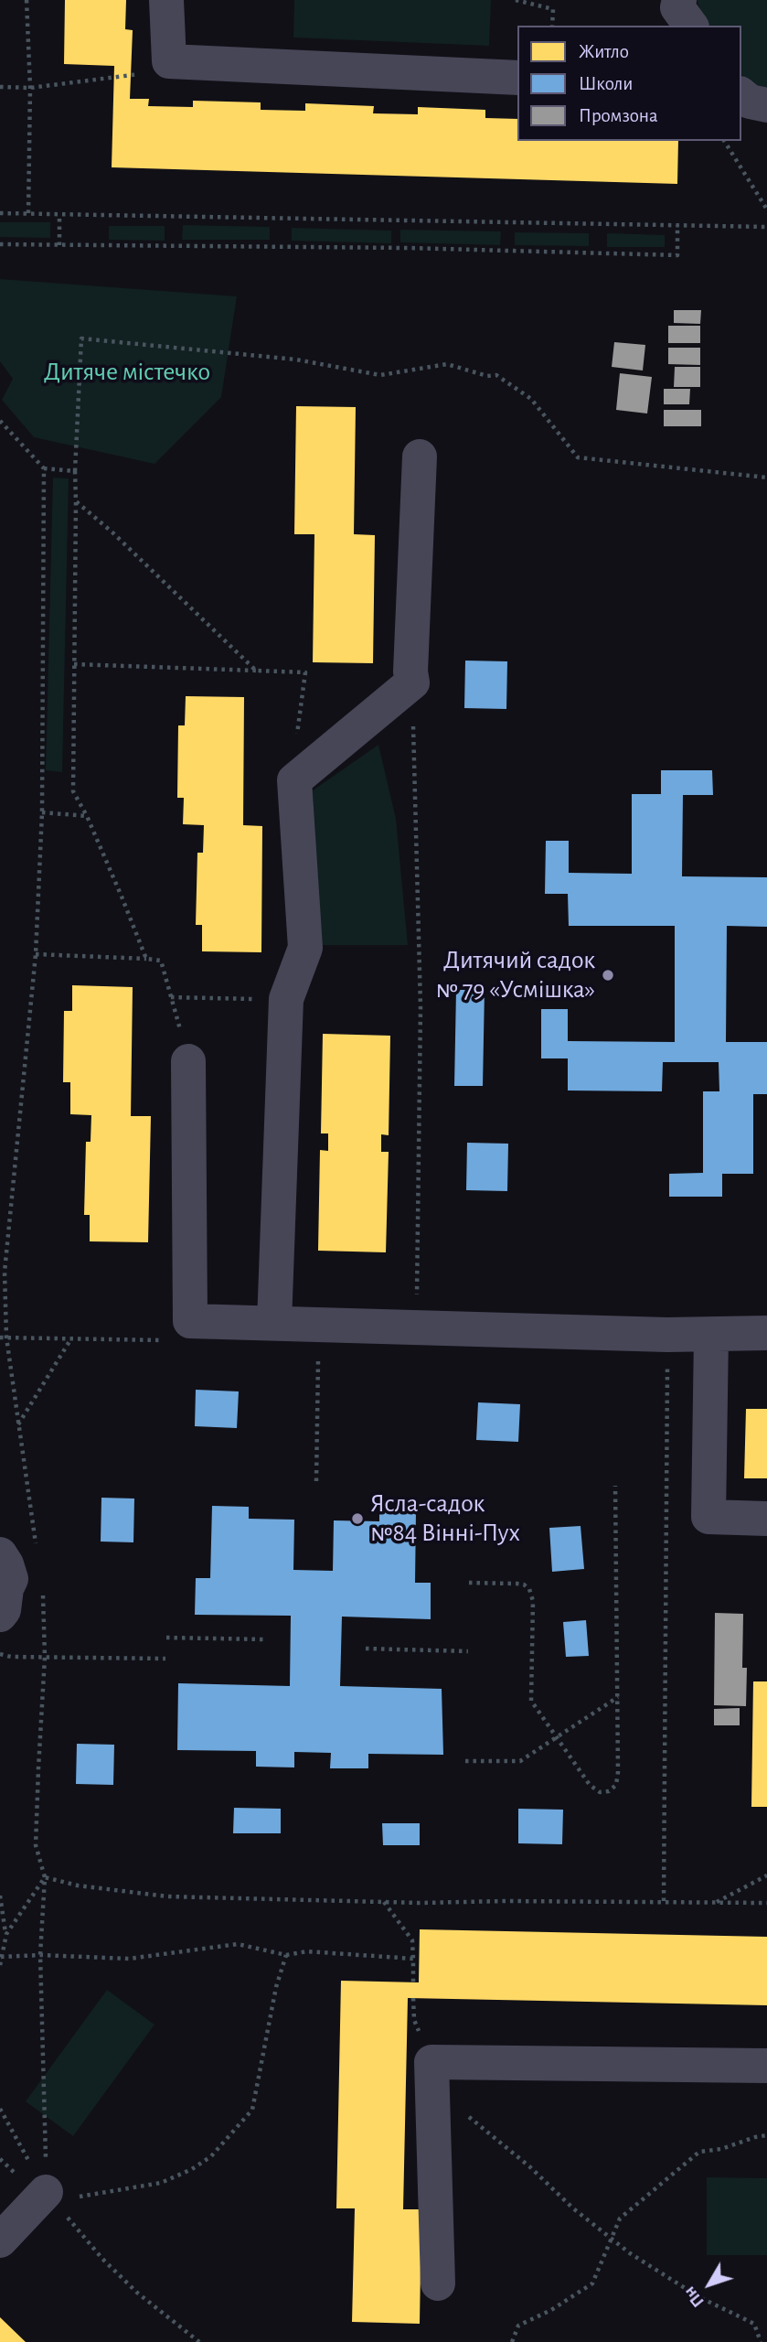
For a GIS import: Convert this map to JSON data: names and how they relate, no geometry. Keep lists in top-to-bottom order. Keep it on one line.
{"parks":["Дитяче містечко"],"places":["Дитячий садок № 79 «Усмішка»","Ясла-садок №84 Вінні-Пух"],"legend":["Житло","Школи","Промзона"],"north":"bottom left"}
